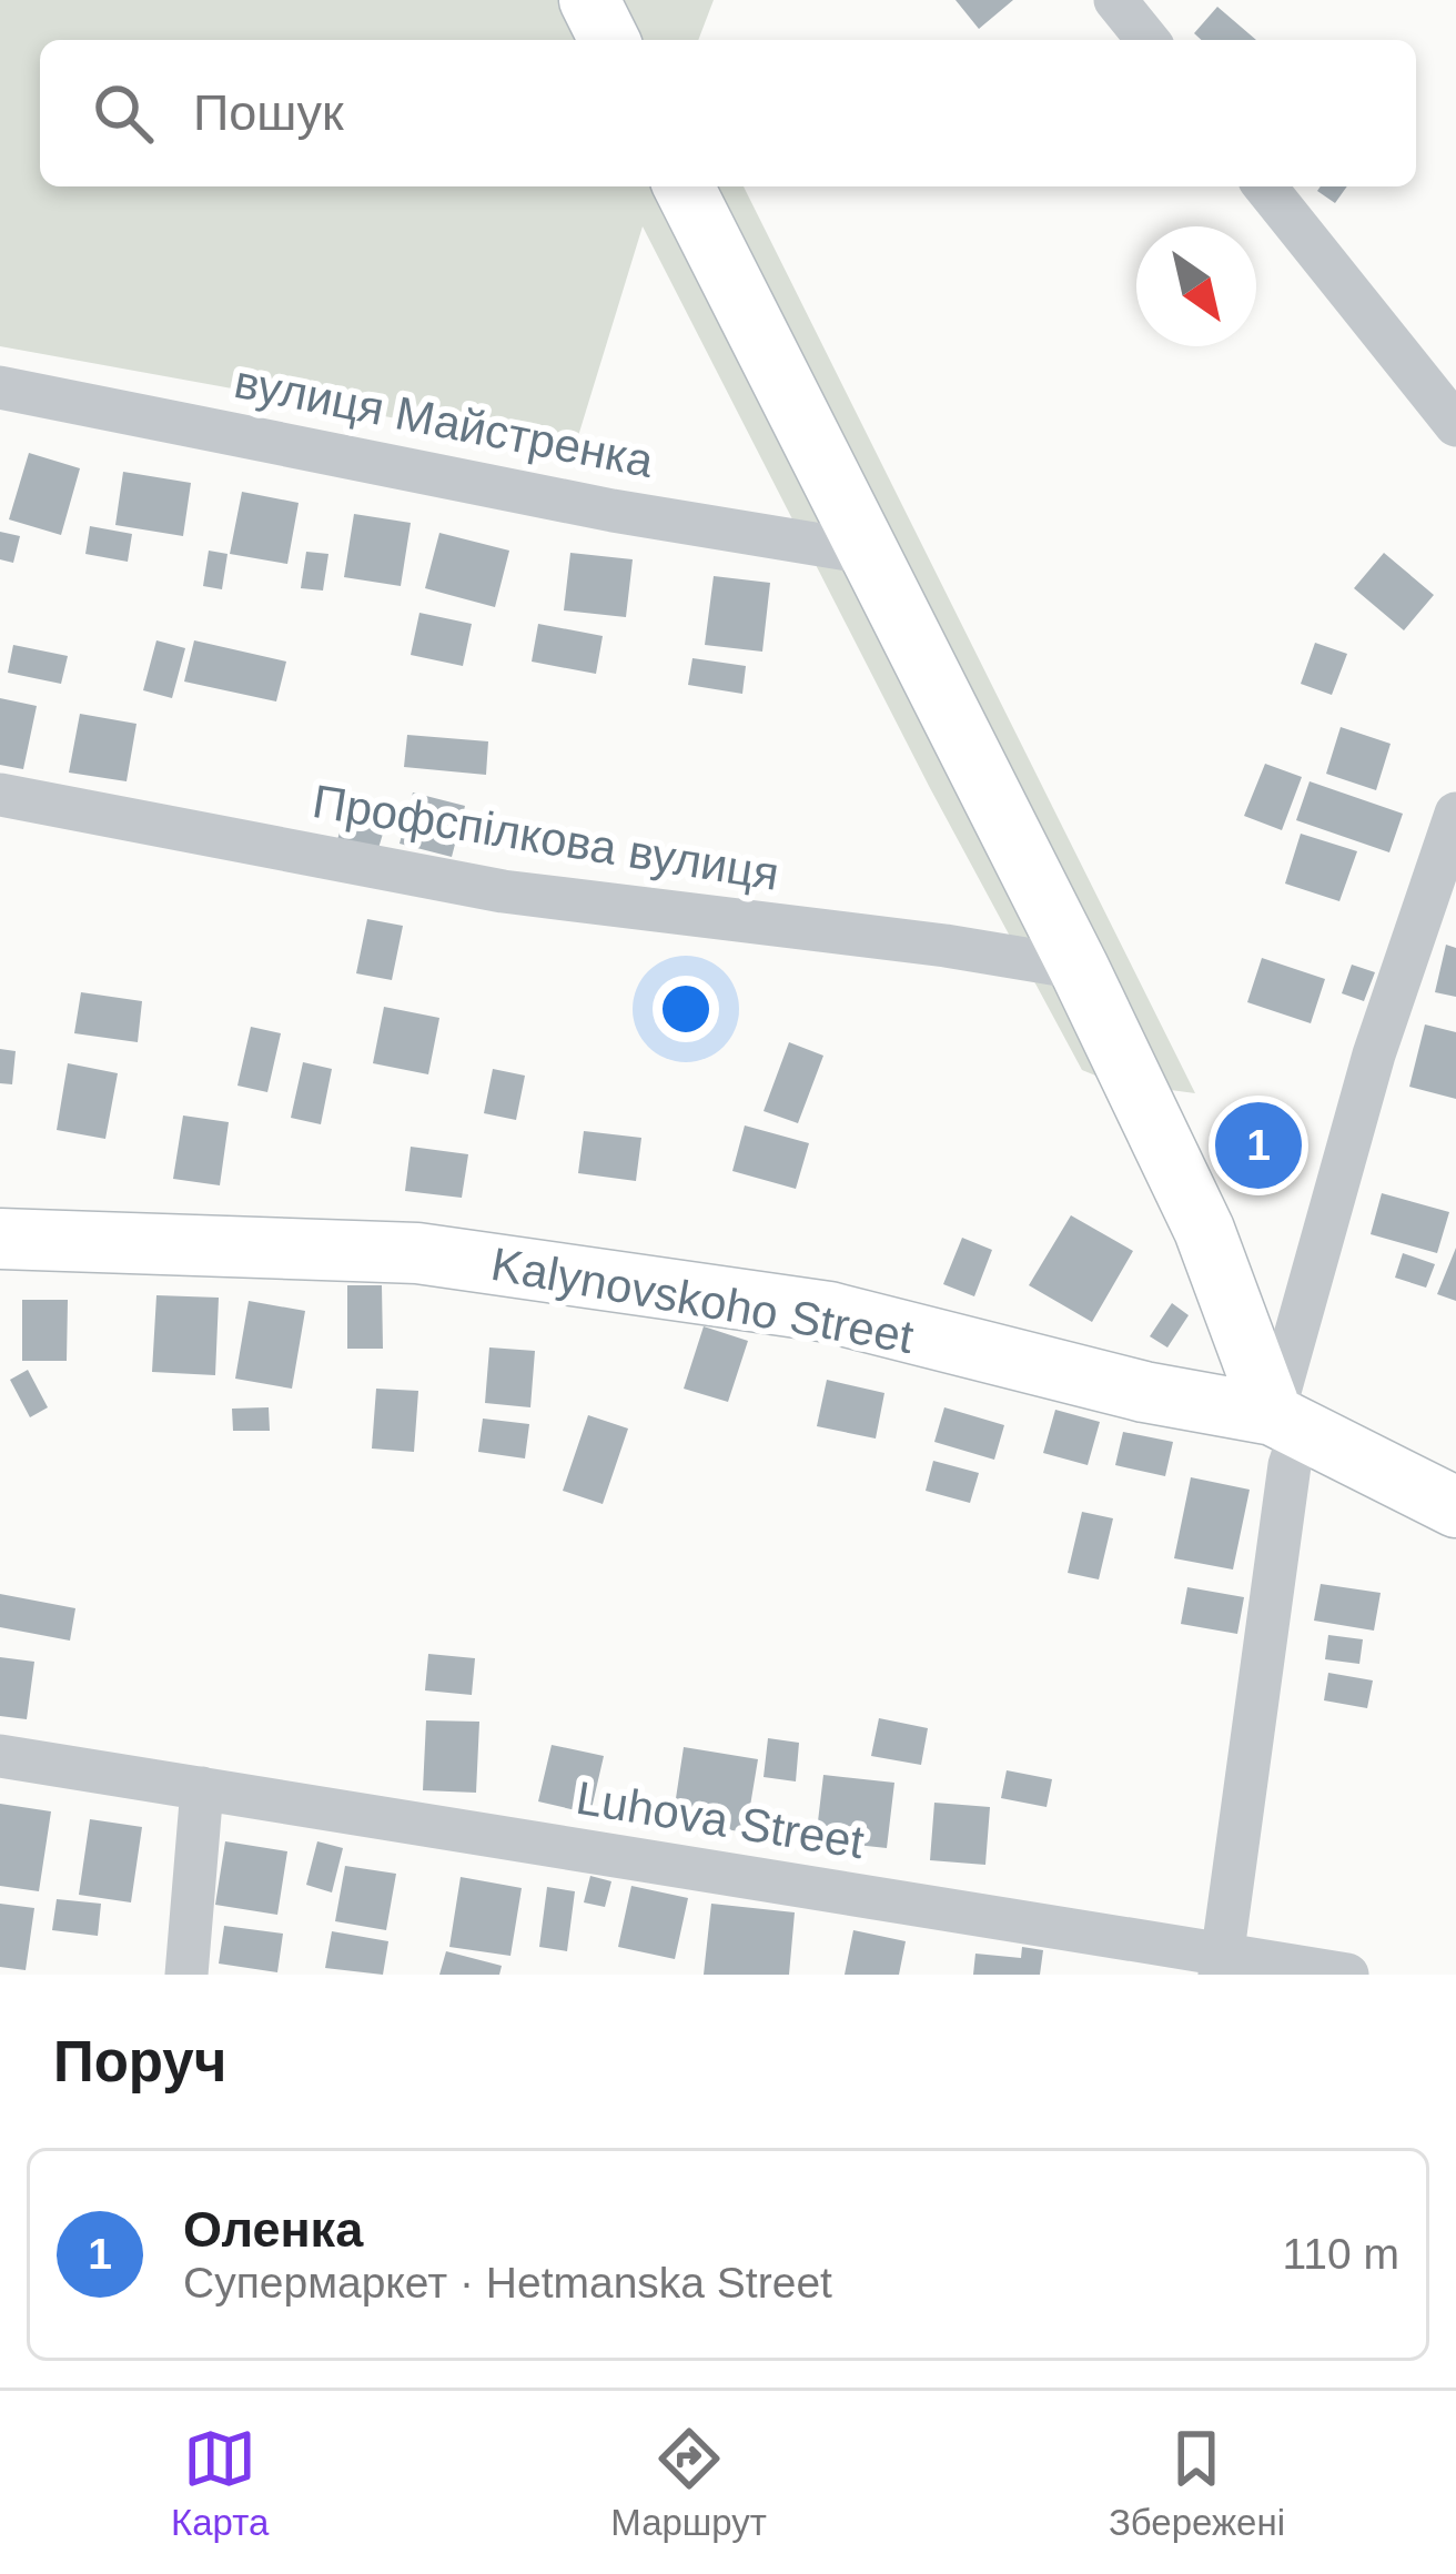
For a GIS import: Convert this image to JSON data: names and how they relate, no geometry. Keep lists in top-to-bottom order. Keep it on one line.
{"streets":{"main road":["Kalynovskoho Street"],"street":["вулиця Майстренка","Профспілкова вулиця","Luhova Street"]},"north":"bottom right","page":{"search":"Пошук","pins":"1","heading":"Поруч","list":[{"mark":"1","name":"Оленка","note":"Супермаркет · Hetmanska Street","value":"110 m"}],"nav":["Карта","Маршрут","Збережені"]}}
